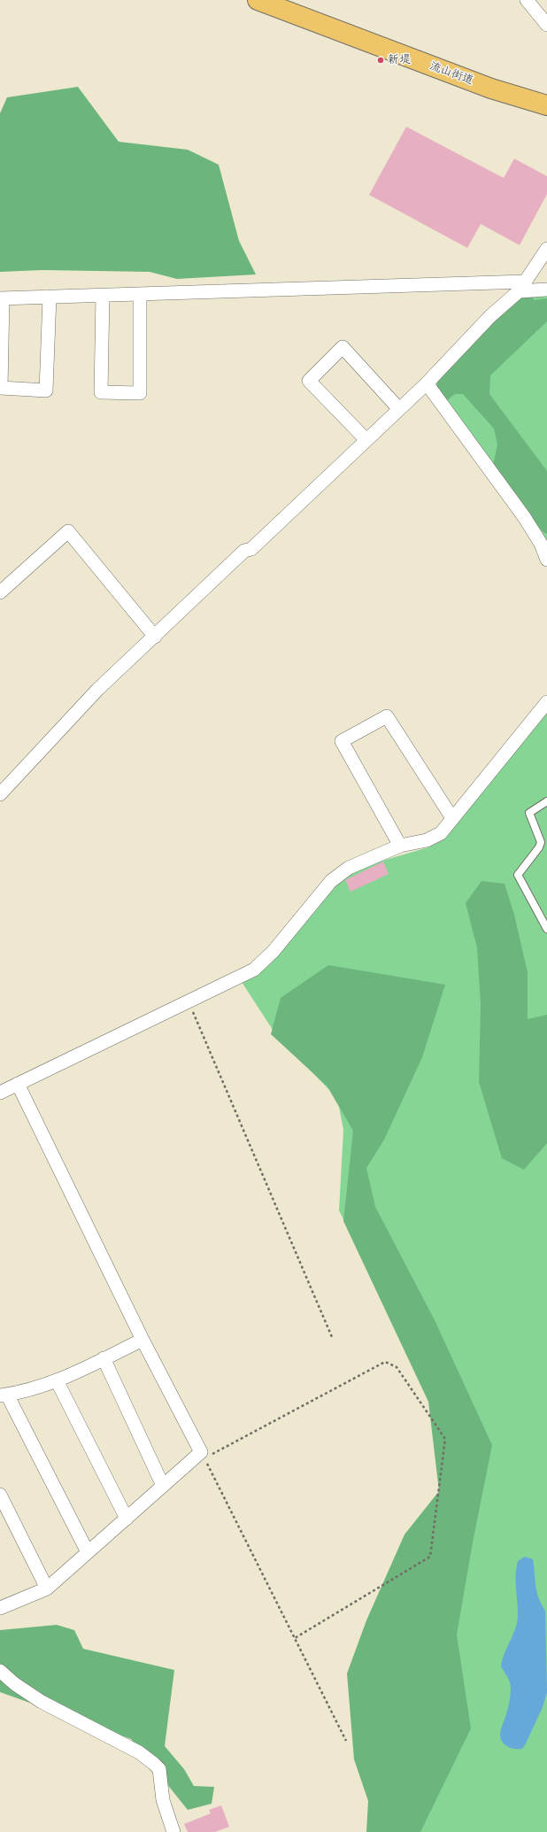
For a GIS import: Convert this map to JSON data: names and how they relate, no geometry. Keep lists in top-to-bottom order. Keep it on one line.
{"streets":{"main road":["流山街道"]},"places":["新堤"]}
